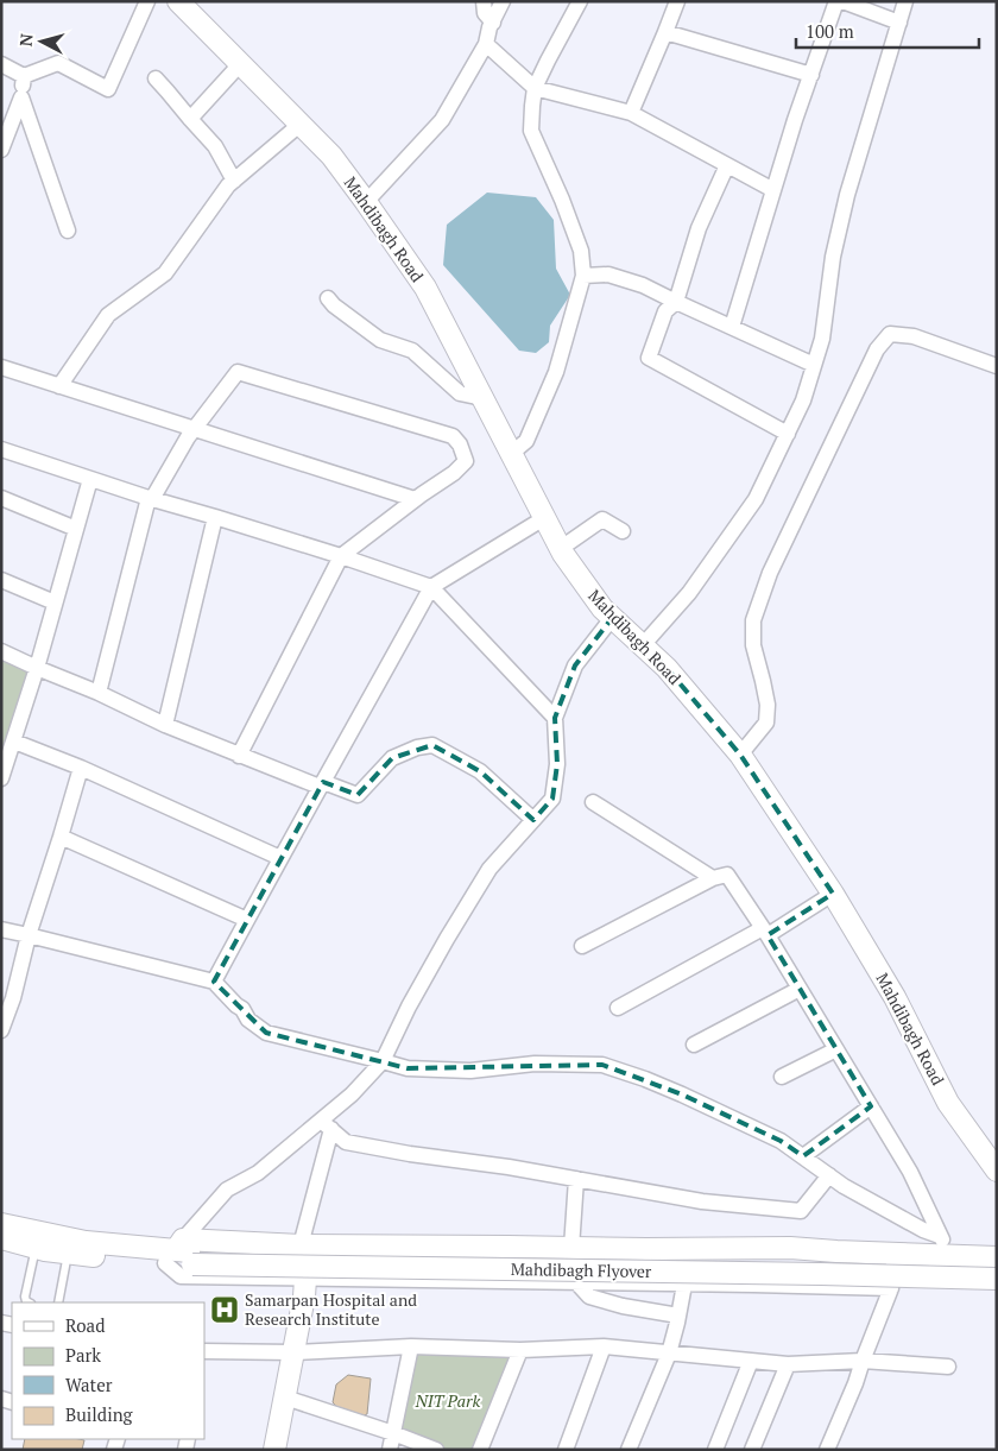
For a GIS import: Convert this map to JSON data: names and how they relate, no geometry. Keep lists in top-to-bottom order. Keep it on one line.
{"streets":{"street":["Mahdibagh Road","Mahdibagh Flyover"]},"parks":["NIT Park"],"places":{"hospital":["Samarpan Hospital and Research Institute"]},"legend":["Road","Park","Water","Building"],"scale_bar":"100 m","north":"left"}
